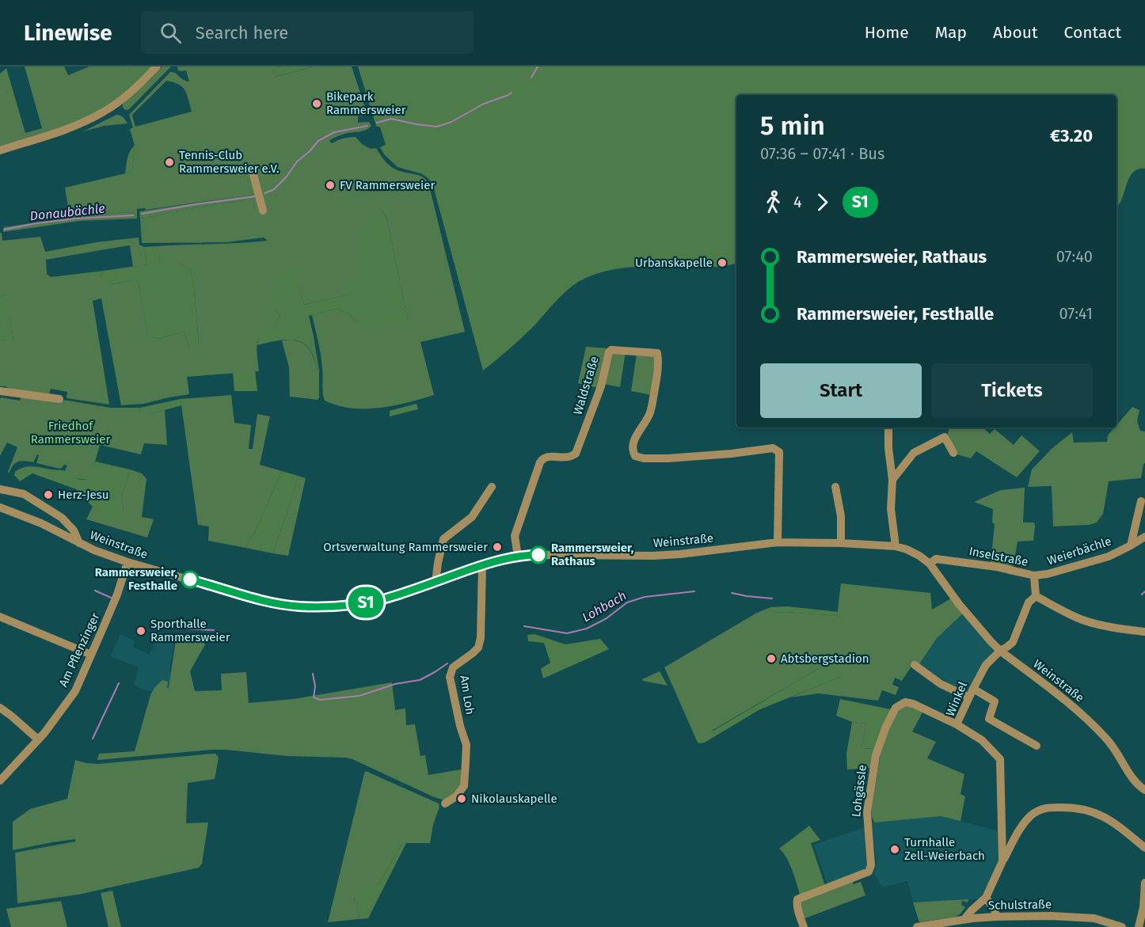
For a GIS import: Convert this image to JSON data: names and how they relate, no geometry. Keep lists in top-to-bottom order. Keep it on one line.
{"streets":{"street":["Waldstraße","Weinstraße","Weierbächle","Inselstraße","Am Pflenzinger","Am Loh","Winkel","Lohgässle","Schulstraße"]},"crossings":[["Waldstraße","Weinstraße"],["Weinstraße","Inselstraße"],["Weinstraße","Am Pflenzinger"],["Weinstraße","Am Loh"],["Weinstraße","Winkel"],["Weierbächle","Inselstraße"],["Winkel","Lohgässle"],["Winkel","Schulstraße"]],"water":["Donaubächle","Lohbach"],"parks":["Friedhof Rammersweier"],"places":["Bikepark Rammersweier","Tennis-Club Rammersweier e.V.","FV Rammersweier","Urbanskapelle","Herz-Jesu","Ortsverwaltung Rammersweier","Rammersweier, Rathaus","Rammersweier, Festhalle","Sporthalle Rammersweier","Abtsbergstadion","Nikolauskapelle","Turnhalle Zell-Weierbach"],"lines":["bus line S1"],"page":{"header":"Linewise","search":"Search here","nav":["Home","Map","About","Contact"],"on_map":"S1","heading":["5 min","07:36 – 07:41 · Bus","€3.20"],"legs":["4","S1"],"list":[{"name":"Rammersweier, Rathaus","value":"07:40"},{"name":"Rammersweier, Festhalle","value":"07:41"}],"buttons":["Start","Tickets"]}}
